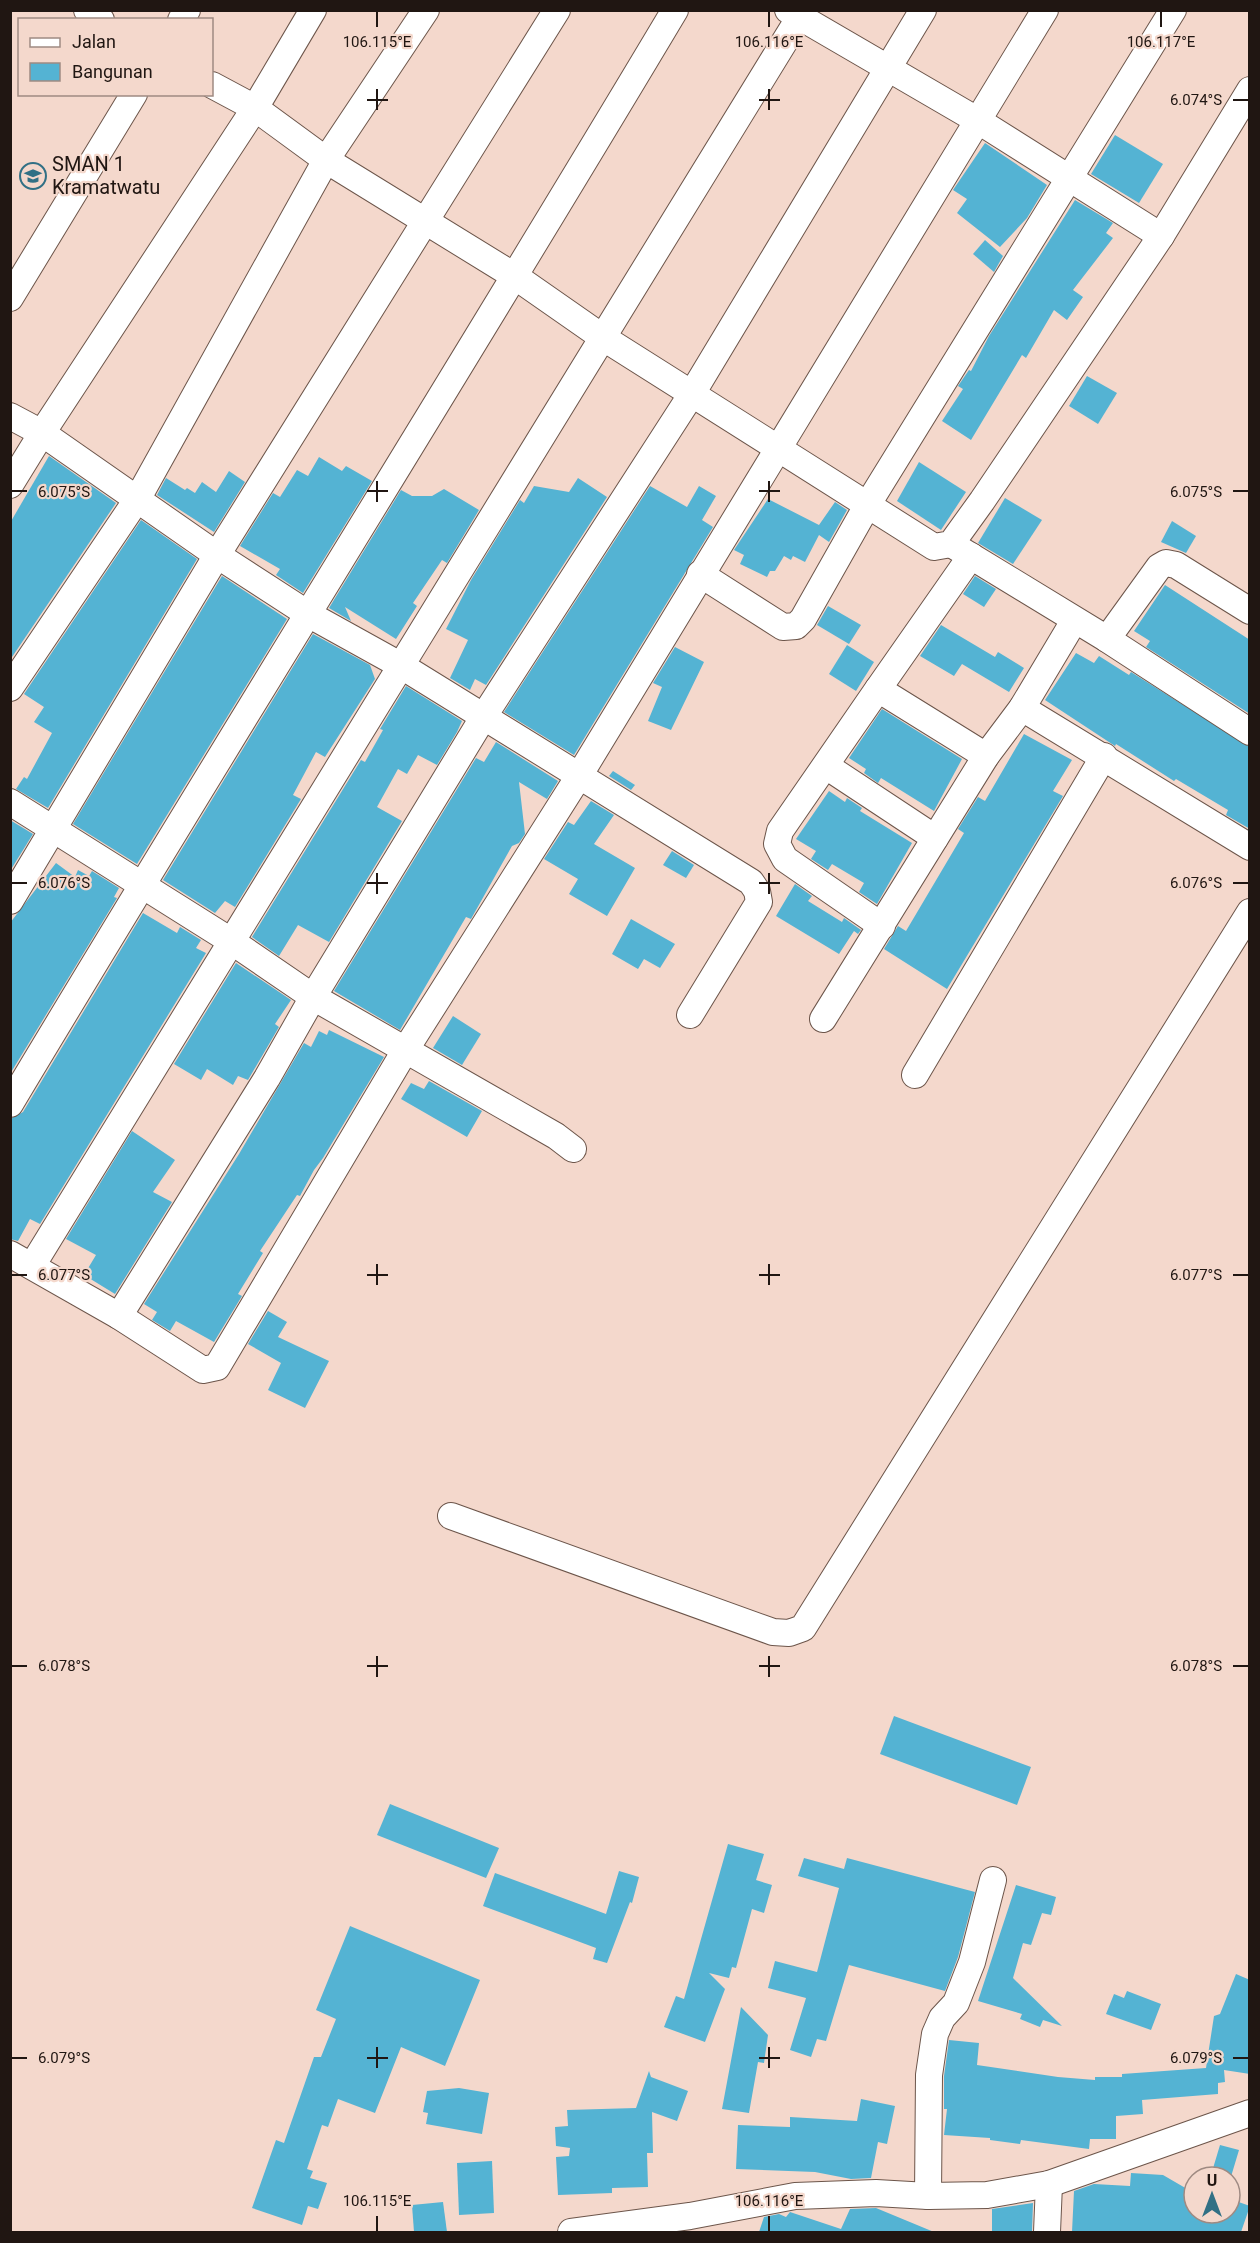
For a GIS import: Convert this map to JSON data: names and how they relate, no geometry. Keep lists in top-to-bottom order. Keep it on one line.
{"places":{"school or university":["SMAN 1 Kramatwatu"]},"legend":["Jalan","Bangunan"],"north":"top","coordinates":["106.115°E","106.116°E","106.117°E","6.074°S","6.075°S","6.076°S","6.077°S","6.078°S","6.079°S"]}
